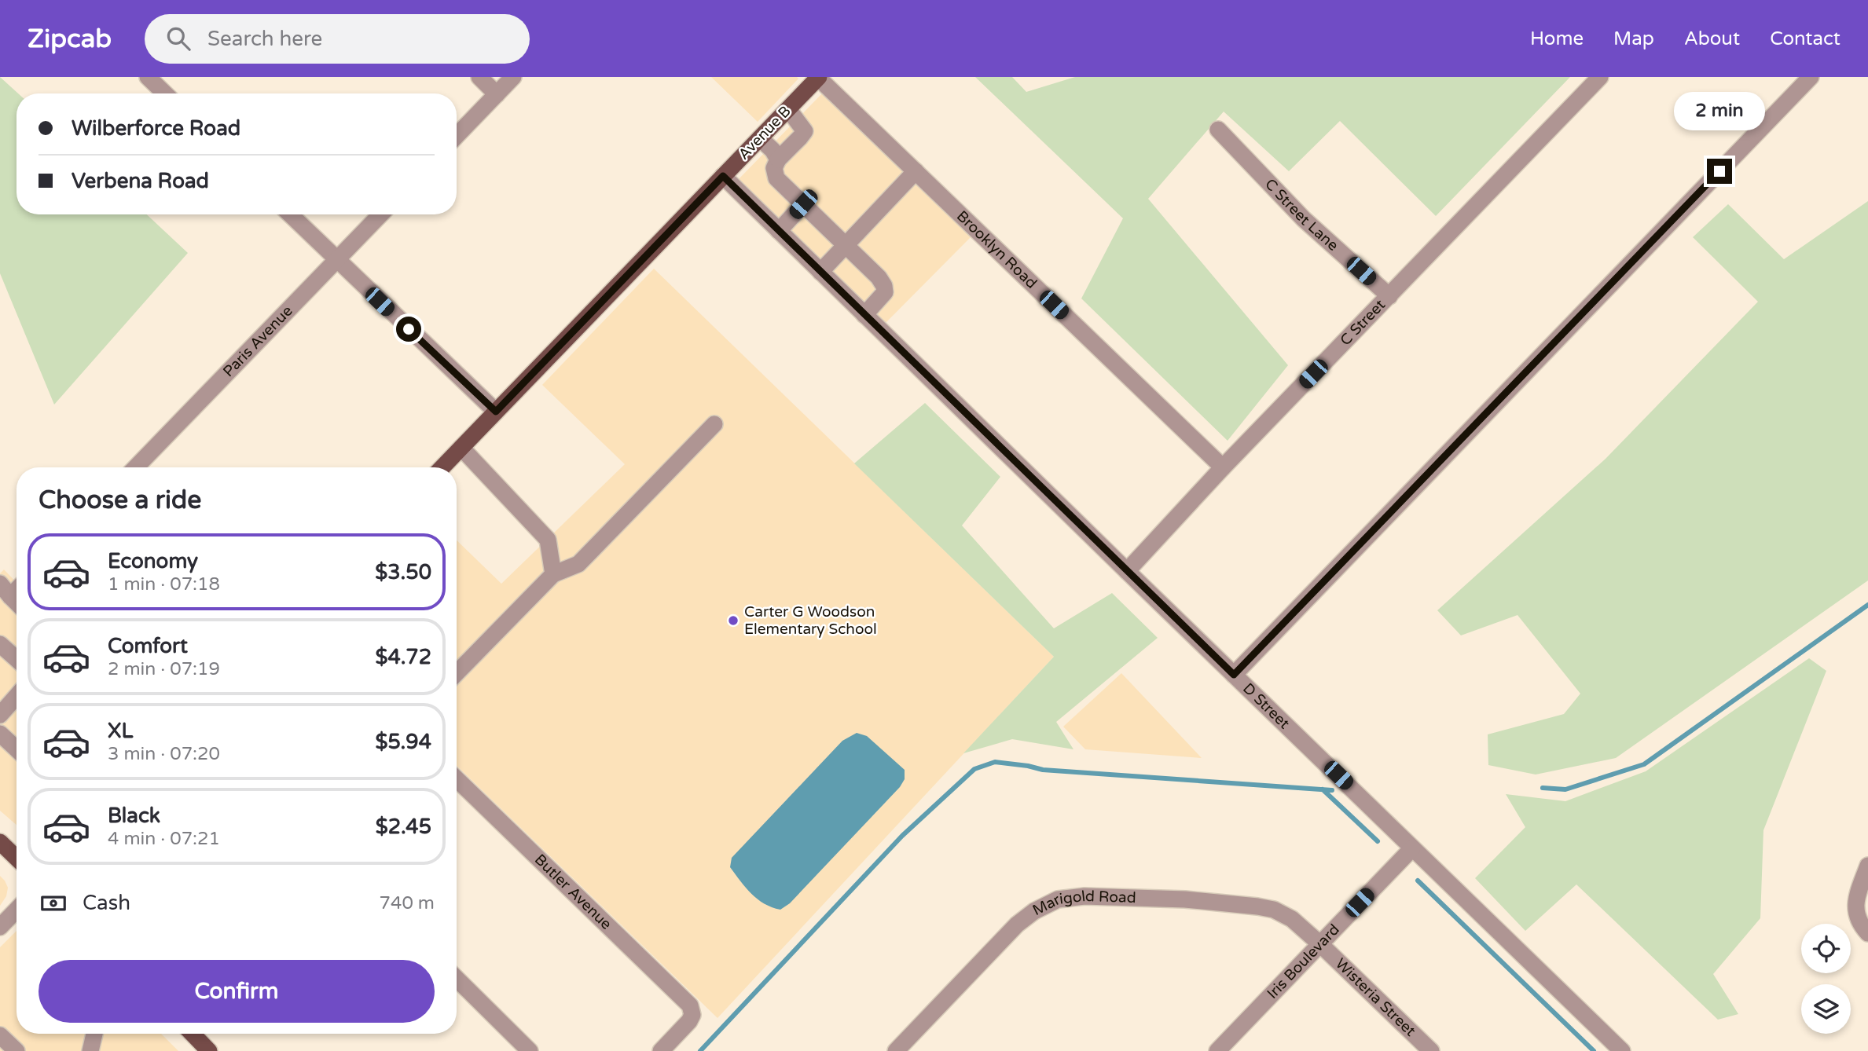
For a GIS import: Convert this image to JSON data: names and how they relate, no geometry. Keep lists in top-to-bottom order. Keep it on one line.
{"streets":{"main road":["Avenue B"],"street":["C Street Lane","Brooklyn Road","C Street","Paris Avenue","D Street","Butler Avenue","Marigold Road","Iris Boulevard","Wisteria Street"]},"crossings":[["Avenue B","Brooklyn Road"],["Avenue B","D Street"],["C Street Lane","C Street"],["Brooklyn Road","C Street"],["C Street","D Street"],["D Street","Iris Boulevard"],["Marigold Road","Iris Boulevard"],["Marigold Road","Wisteria Street"],["Iris Boulevard","Wisteria Street"]],"places":["Carter G Woodson Elementary School"],"page":{"header":"Zipcab","search":"Search here","nav":["Home","Map","About","Contact"],"bubble":"2 min","banner":["Wilberforce Road","Verbena Road"],"heading":"Choose a ride","list":[{"name":"Economy","note":"1 min · 07:18","value":"$3.50"},{"name":"Comfort","note":"2 min · 07:19","value":"$4.72"},{"name":"XL","note":"3 min · 07:20","value":"$5.94"},{"name":"Black","note":"4 min · 07:21","value":"$2.45"}],"pay":["Cash","740 m"],"buttons":"Confirm"}}
